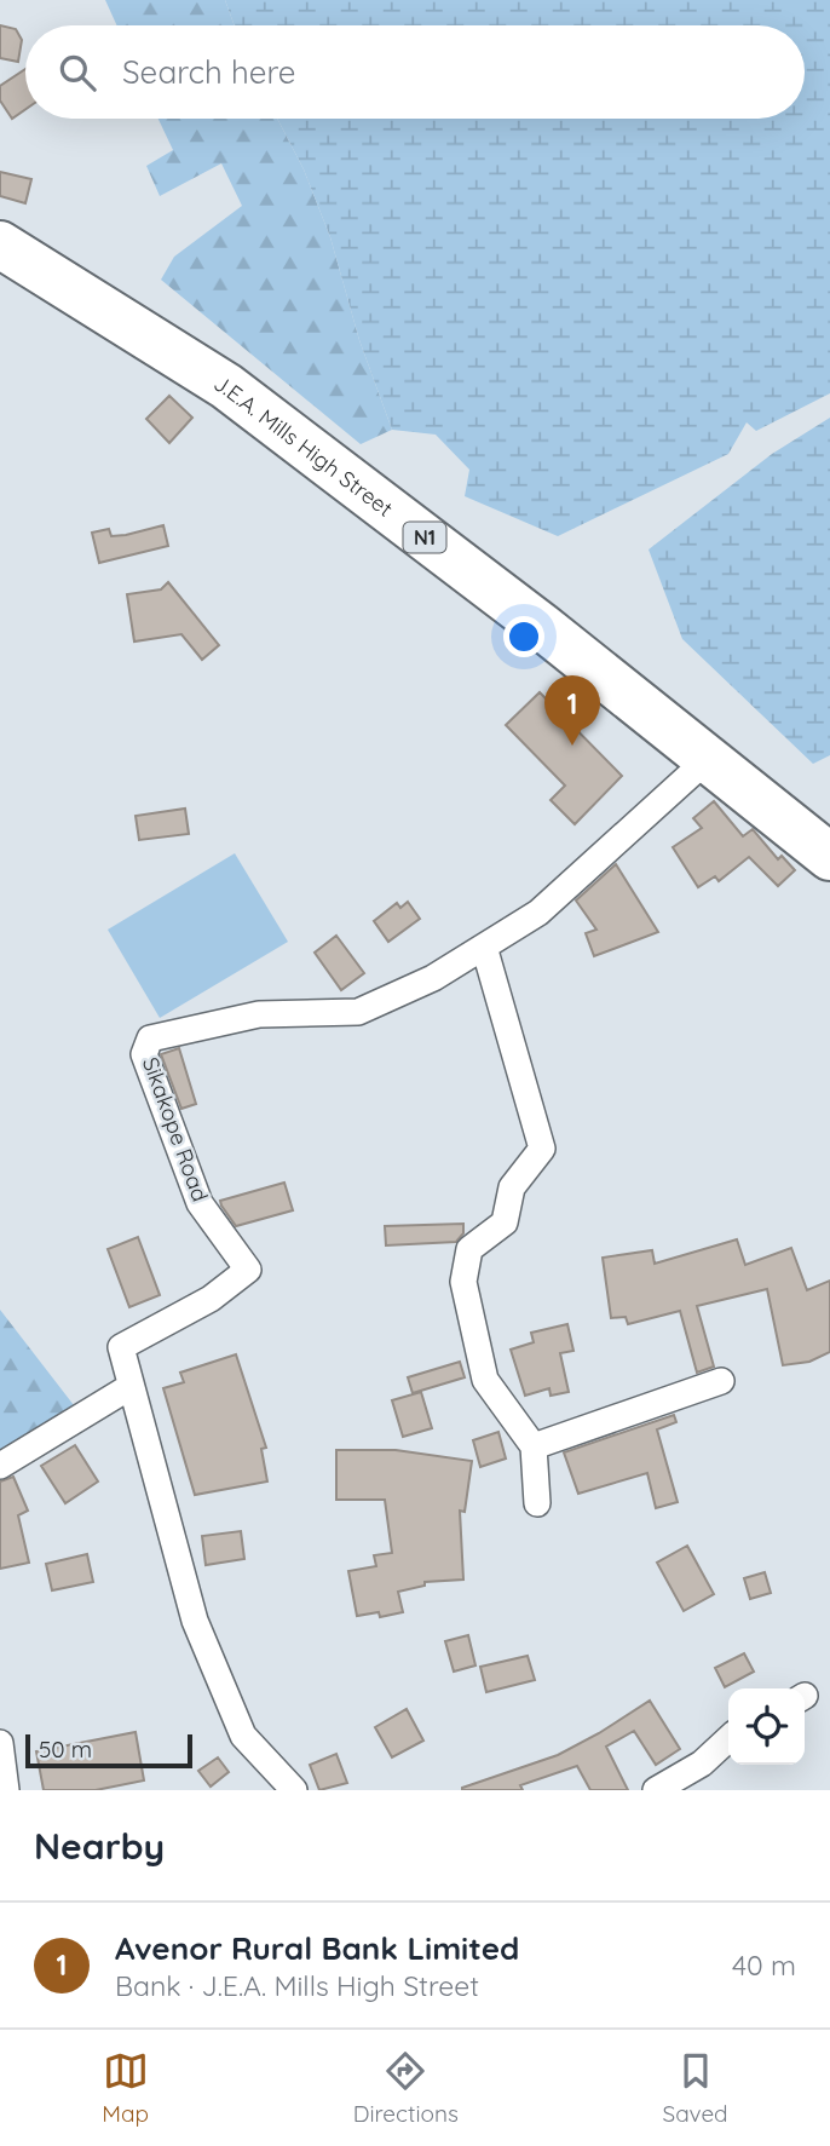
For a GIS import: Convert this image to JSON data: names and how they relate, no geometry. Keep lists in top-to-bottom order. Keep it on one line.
{"streets":{"highway":["J.E.A. Mills High Street","N1"],"street":["Sikakope Road"]},"crossings":[["J.E.A. Mills High Street","Sikakope Road"]],"scale_bar":"50 m","page":{"search":"Search here","pins":"1","scale":"50 m","heading":"Nearby","list":[{"mark":"1","name":"Avenor Rural Bank Limited","note":"Bank · J.E.A. Mills High Street","value":"40 m"}],"nav":["Map","Directions","Saved"]}}
